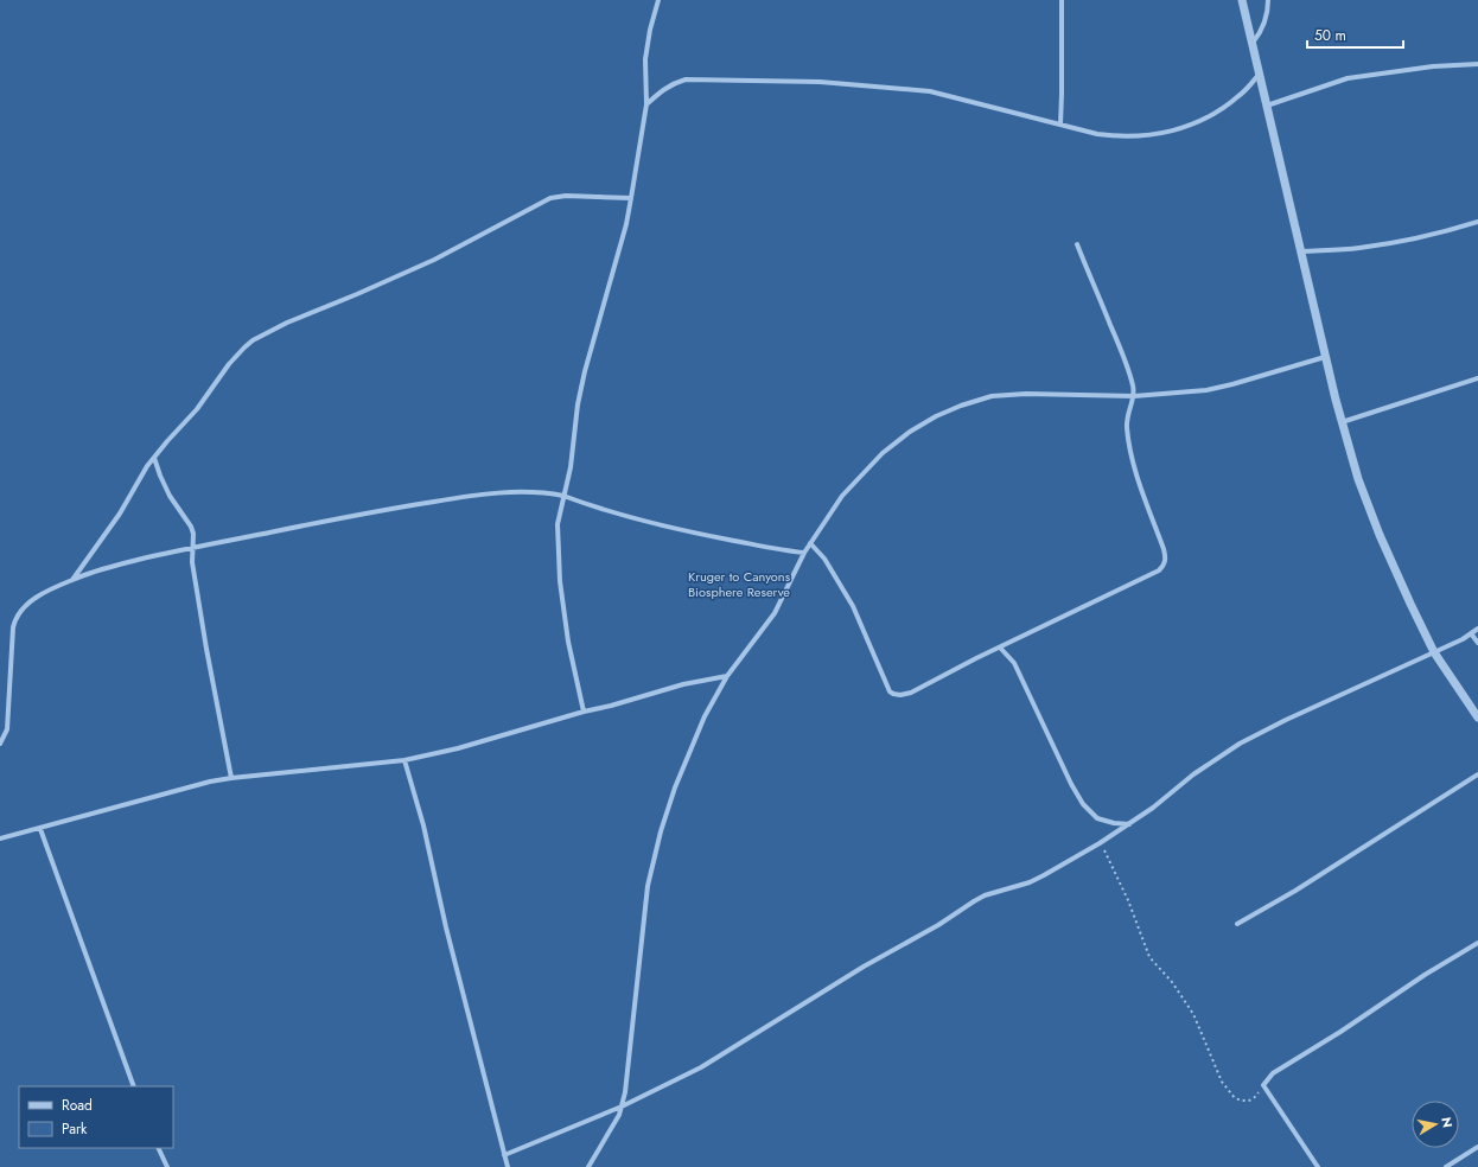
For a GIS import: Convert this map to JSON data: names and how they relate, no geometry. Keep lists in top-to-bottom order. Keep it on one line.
{"parks":["Kruger to Canyons Biosphere Reserve"],"legend":["Road","Park"],"scale_bar":"50 m","north":"right"}
